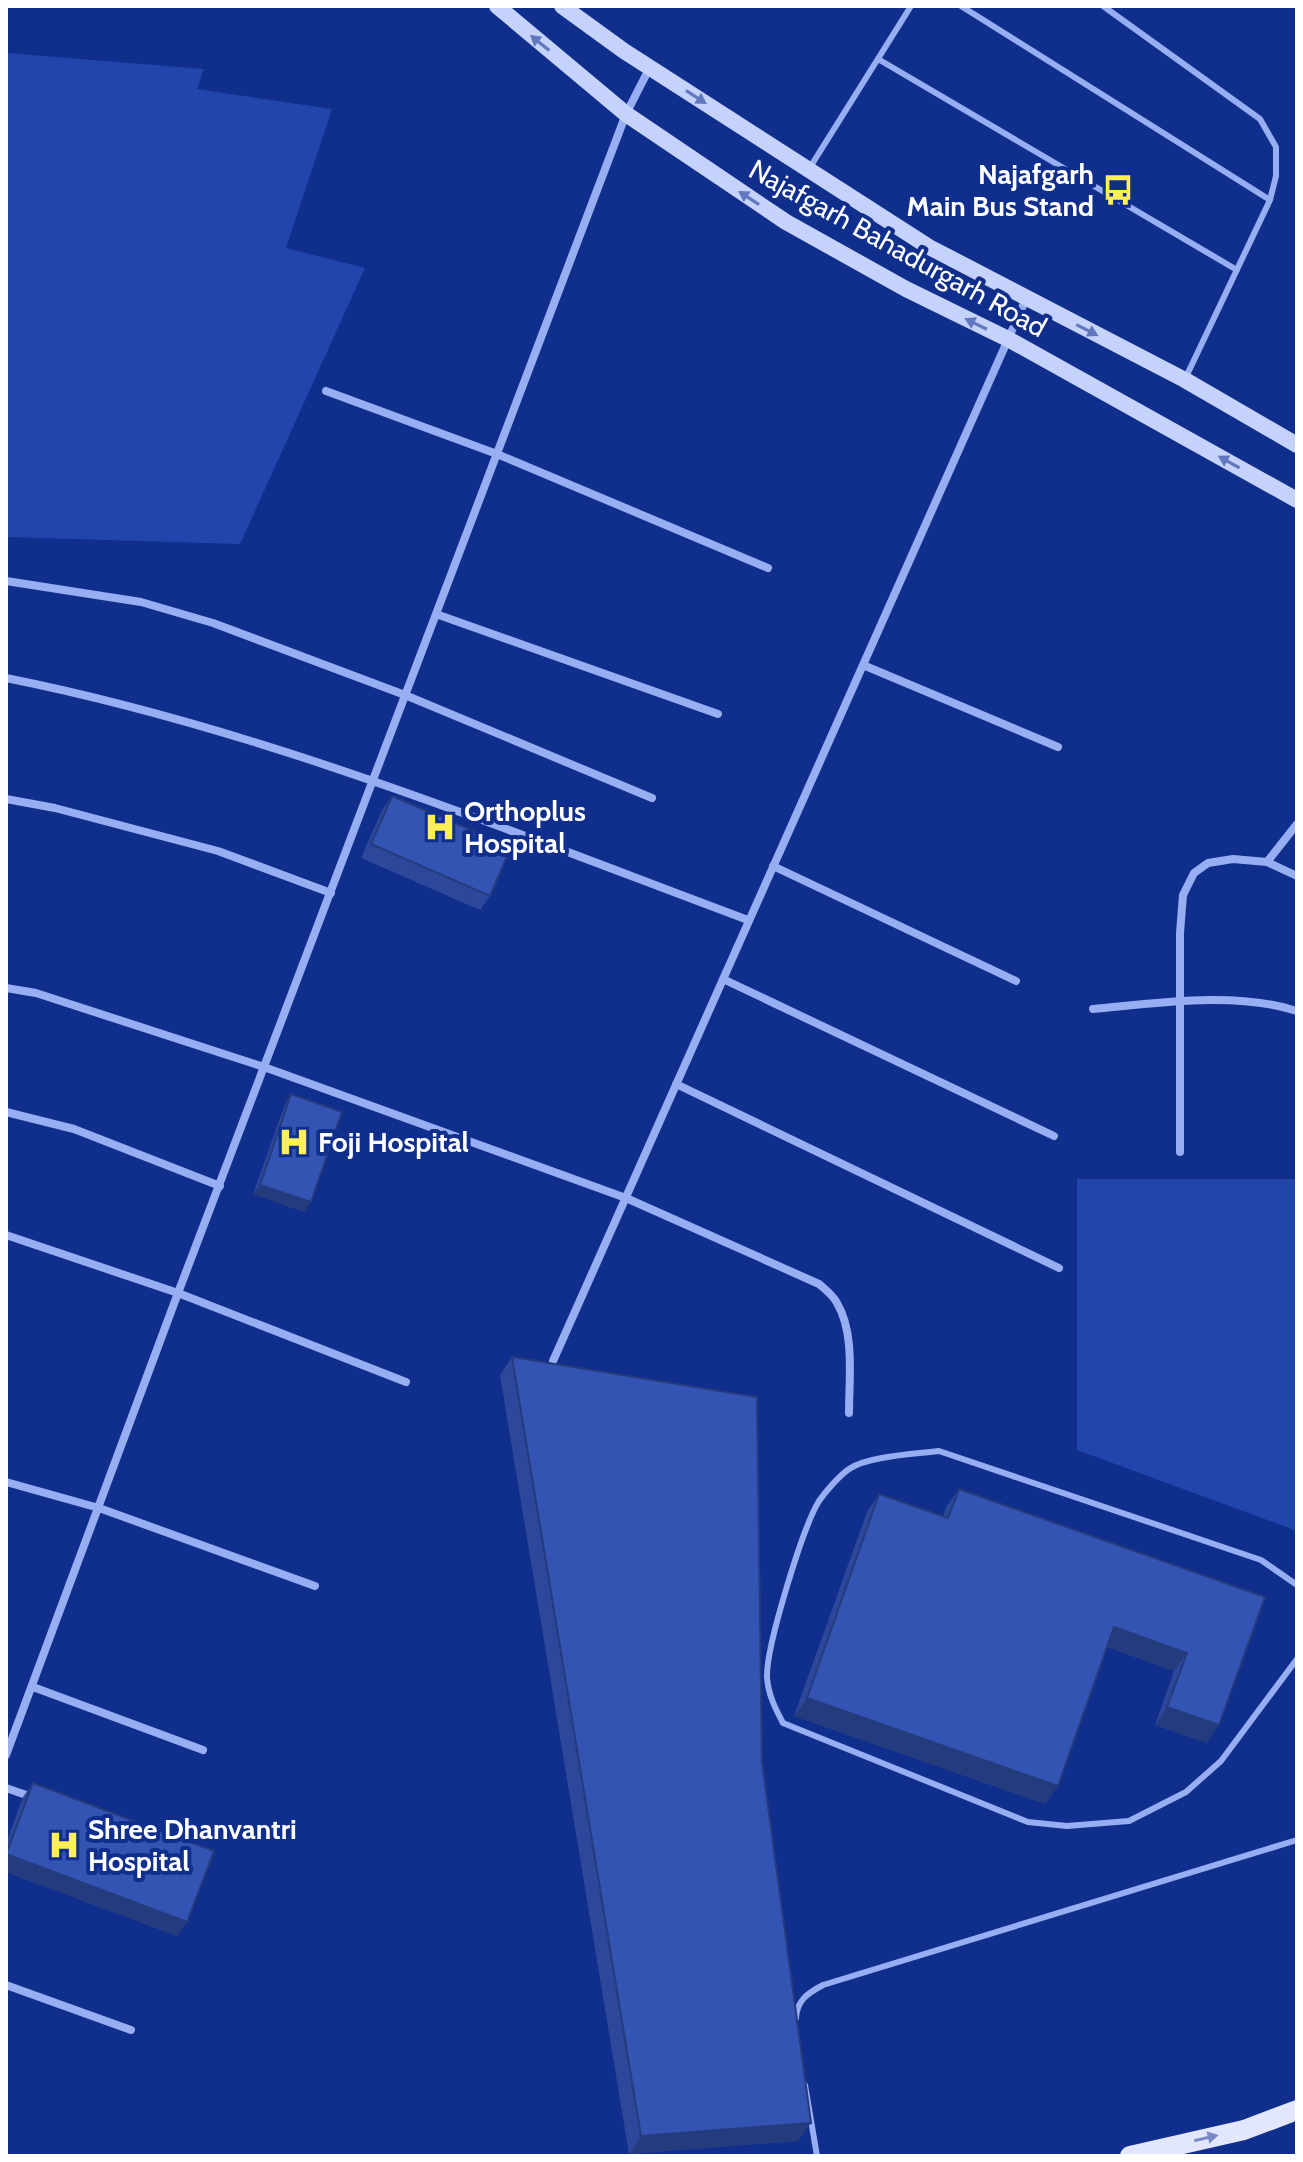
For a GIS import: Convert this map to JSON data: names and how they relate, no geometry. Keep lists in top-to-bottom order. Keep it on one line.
{"streets":{"main road":["Najafgarh Bahadurgarh Road"]},"places":{"bus stop":["Najafgarh Main Bus Stand"],"hospital":["Orthoplus Hospital","Foji Hospital","Shree Dhanvantri Hospital"]}}
